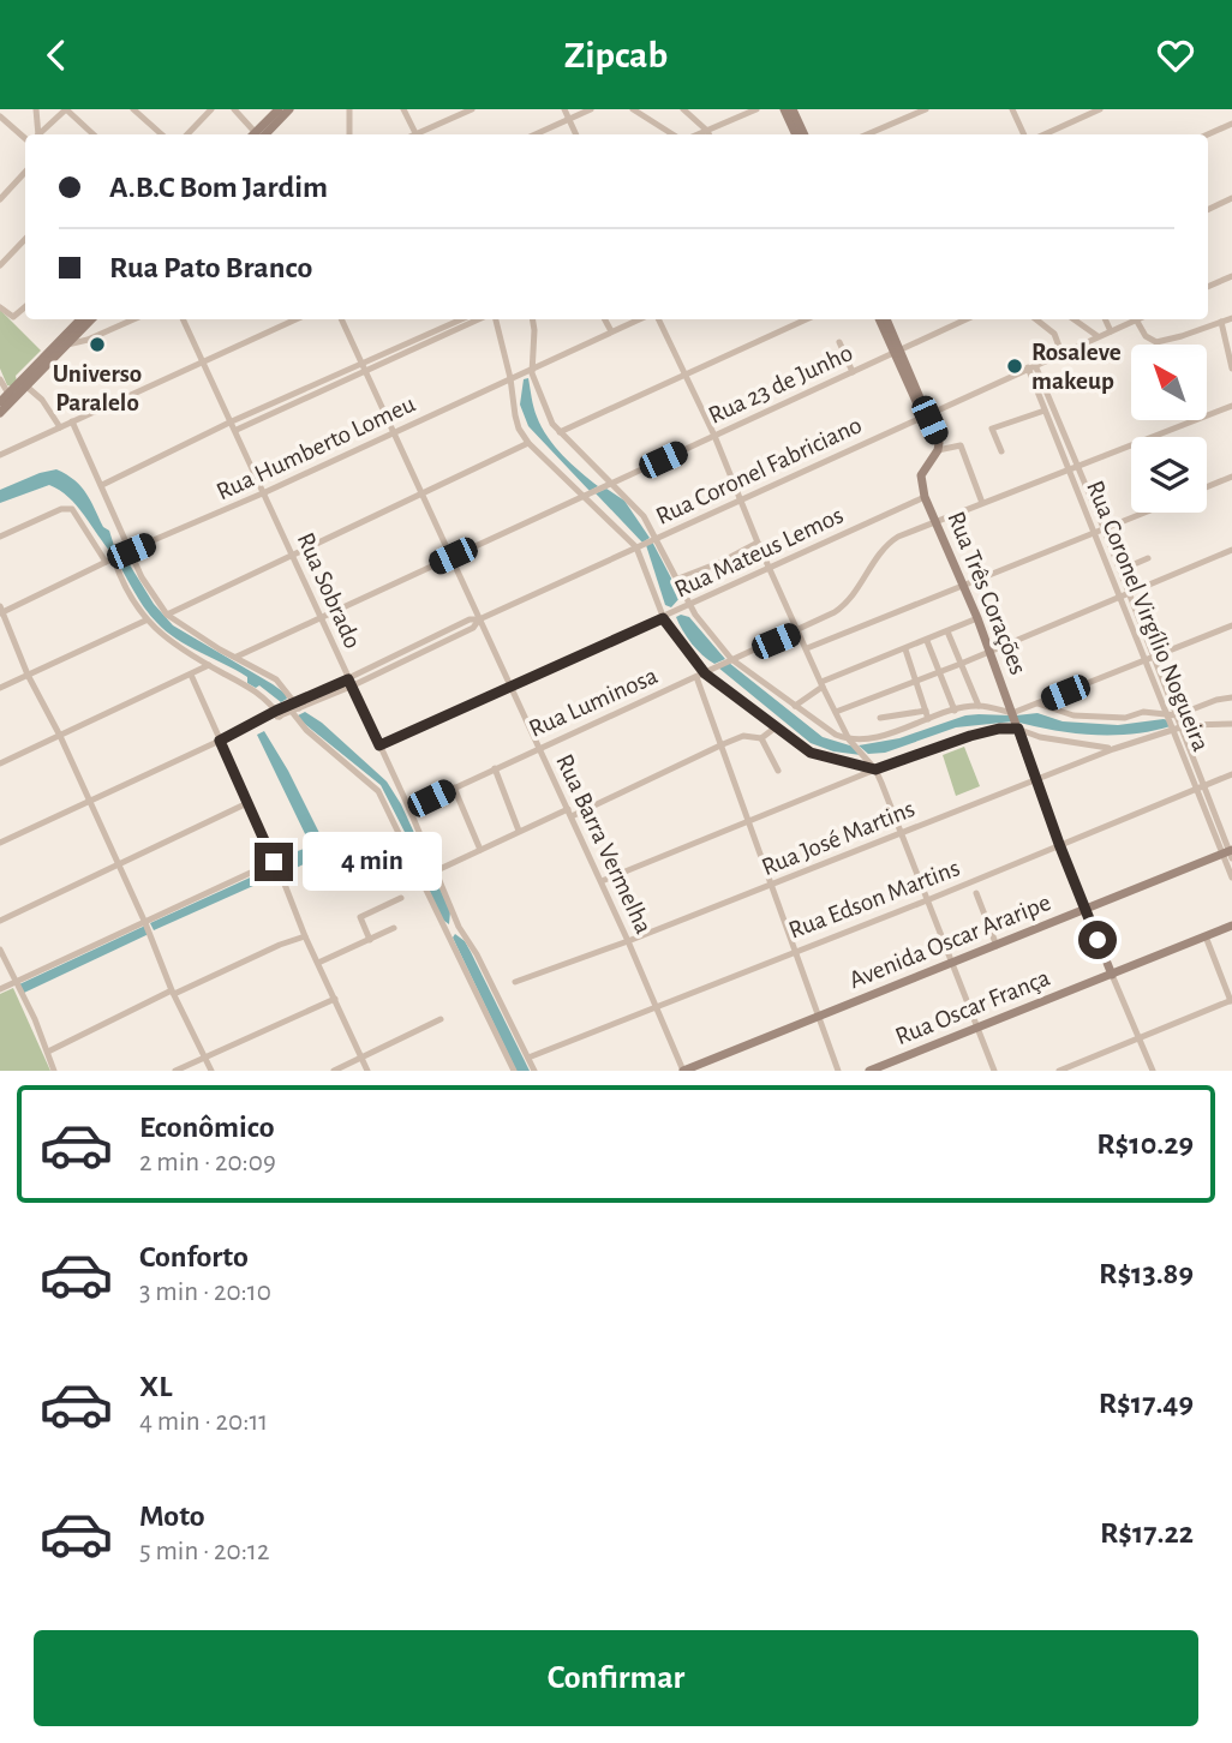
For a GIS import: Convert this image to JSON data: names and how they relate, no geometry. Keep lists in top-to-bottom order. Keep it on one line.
{"streets":{"street":["Rua 23 de Junho","Rua Humberto Lomeu","Rua Coronel Fabriciano","Rua Mateus Lemos","Rua Sobrado","Rua Três Corações","Rua Coronel Virgílio Nogueira","Rua Luminosa","Rua José Martins","Rua Barra Vermelha","Rua Edson Martins","Avenida Oscar Araripe","Rua Oscar França"]},"crossings":[["Rua 23 de Junho","Rua Sobrado"],["Rua 23 de Junho","Rua Barra Vermelha"],["Rua Humberto Lomeu","Rua Sobrado"],["Rua Humberto Lomeu","Rua Barra Vermelha"],["Rua Coronel Fabriciano","Rua Sobrado"],["Rua Coronel Fabriciano","Rua Coronel Virgílio Nogueira"],["Rua Coronel Fabriciano","Rua Barra Vermelha"],["Rua Mateus Lemos","Rua Sobrado"],["Rua Mateus Lemos","Rua Três Corações"],["Rua Mateus Lemos","Rua Barra Vermelha"],["Rua Sobrado","Rua Luminosa"],["Rua Sobrado","Rua Edson Martins"],["Rua Três Corações","Rua Luminosa"],["Rua Três Corações","Rua José Martins"],["Rua Três Corações","Rua Edson Martins"],["Rua Três Corações","Avenida Oscar Araripe"],["Rua Três Corações","Rua Oscar França"],["Rua Coronel Virgílio Nogueira","Rua Luminosa"],["Rua Coronel Virgílio Nogueira","Rua José Martins"],["Rua Coronel Virgílio Nogueira","Rua Edson Martins"],["Rua Coronel Virgílio Nogueira","Avenida Oscar Araripe"],["Rua Luminosa","Rua Barra Vermelha"],["Rua José Martins","Rua Barra Vermelha"],["Rua Barra Vermelha","Rua Edson Martins"],["Rua Barra Vermelha","Avenida Oscar Araripe"]],"places":["Universo Paralelo","Rosaleve makeup"],"north":"top left","page":{"header":"Zipcab","banner":["A.B.C Bom Jardim","Rua Pato Branco"],"bubble":"4 min","list":[{"name":"Econômico","note":"2 min · 20:09","value":"R$10.29"},{"name":"Conforto","note":"3 min · 20:10","value":"R$13.89"},{"name":"XL","note":"4 min · 20:11","value":"R$17.49"},{"name":"Moto","note":"5 min · 20:12","value":"R$17.22"}],"buttons":"Confirmar"}}
